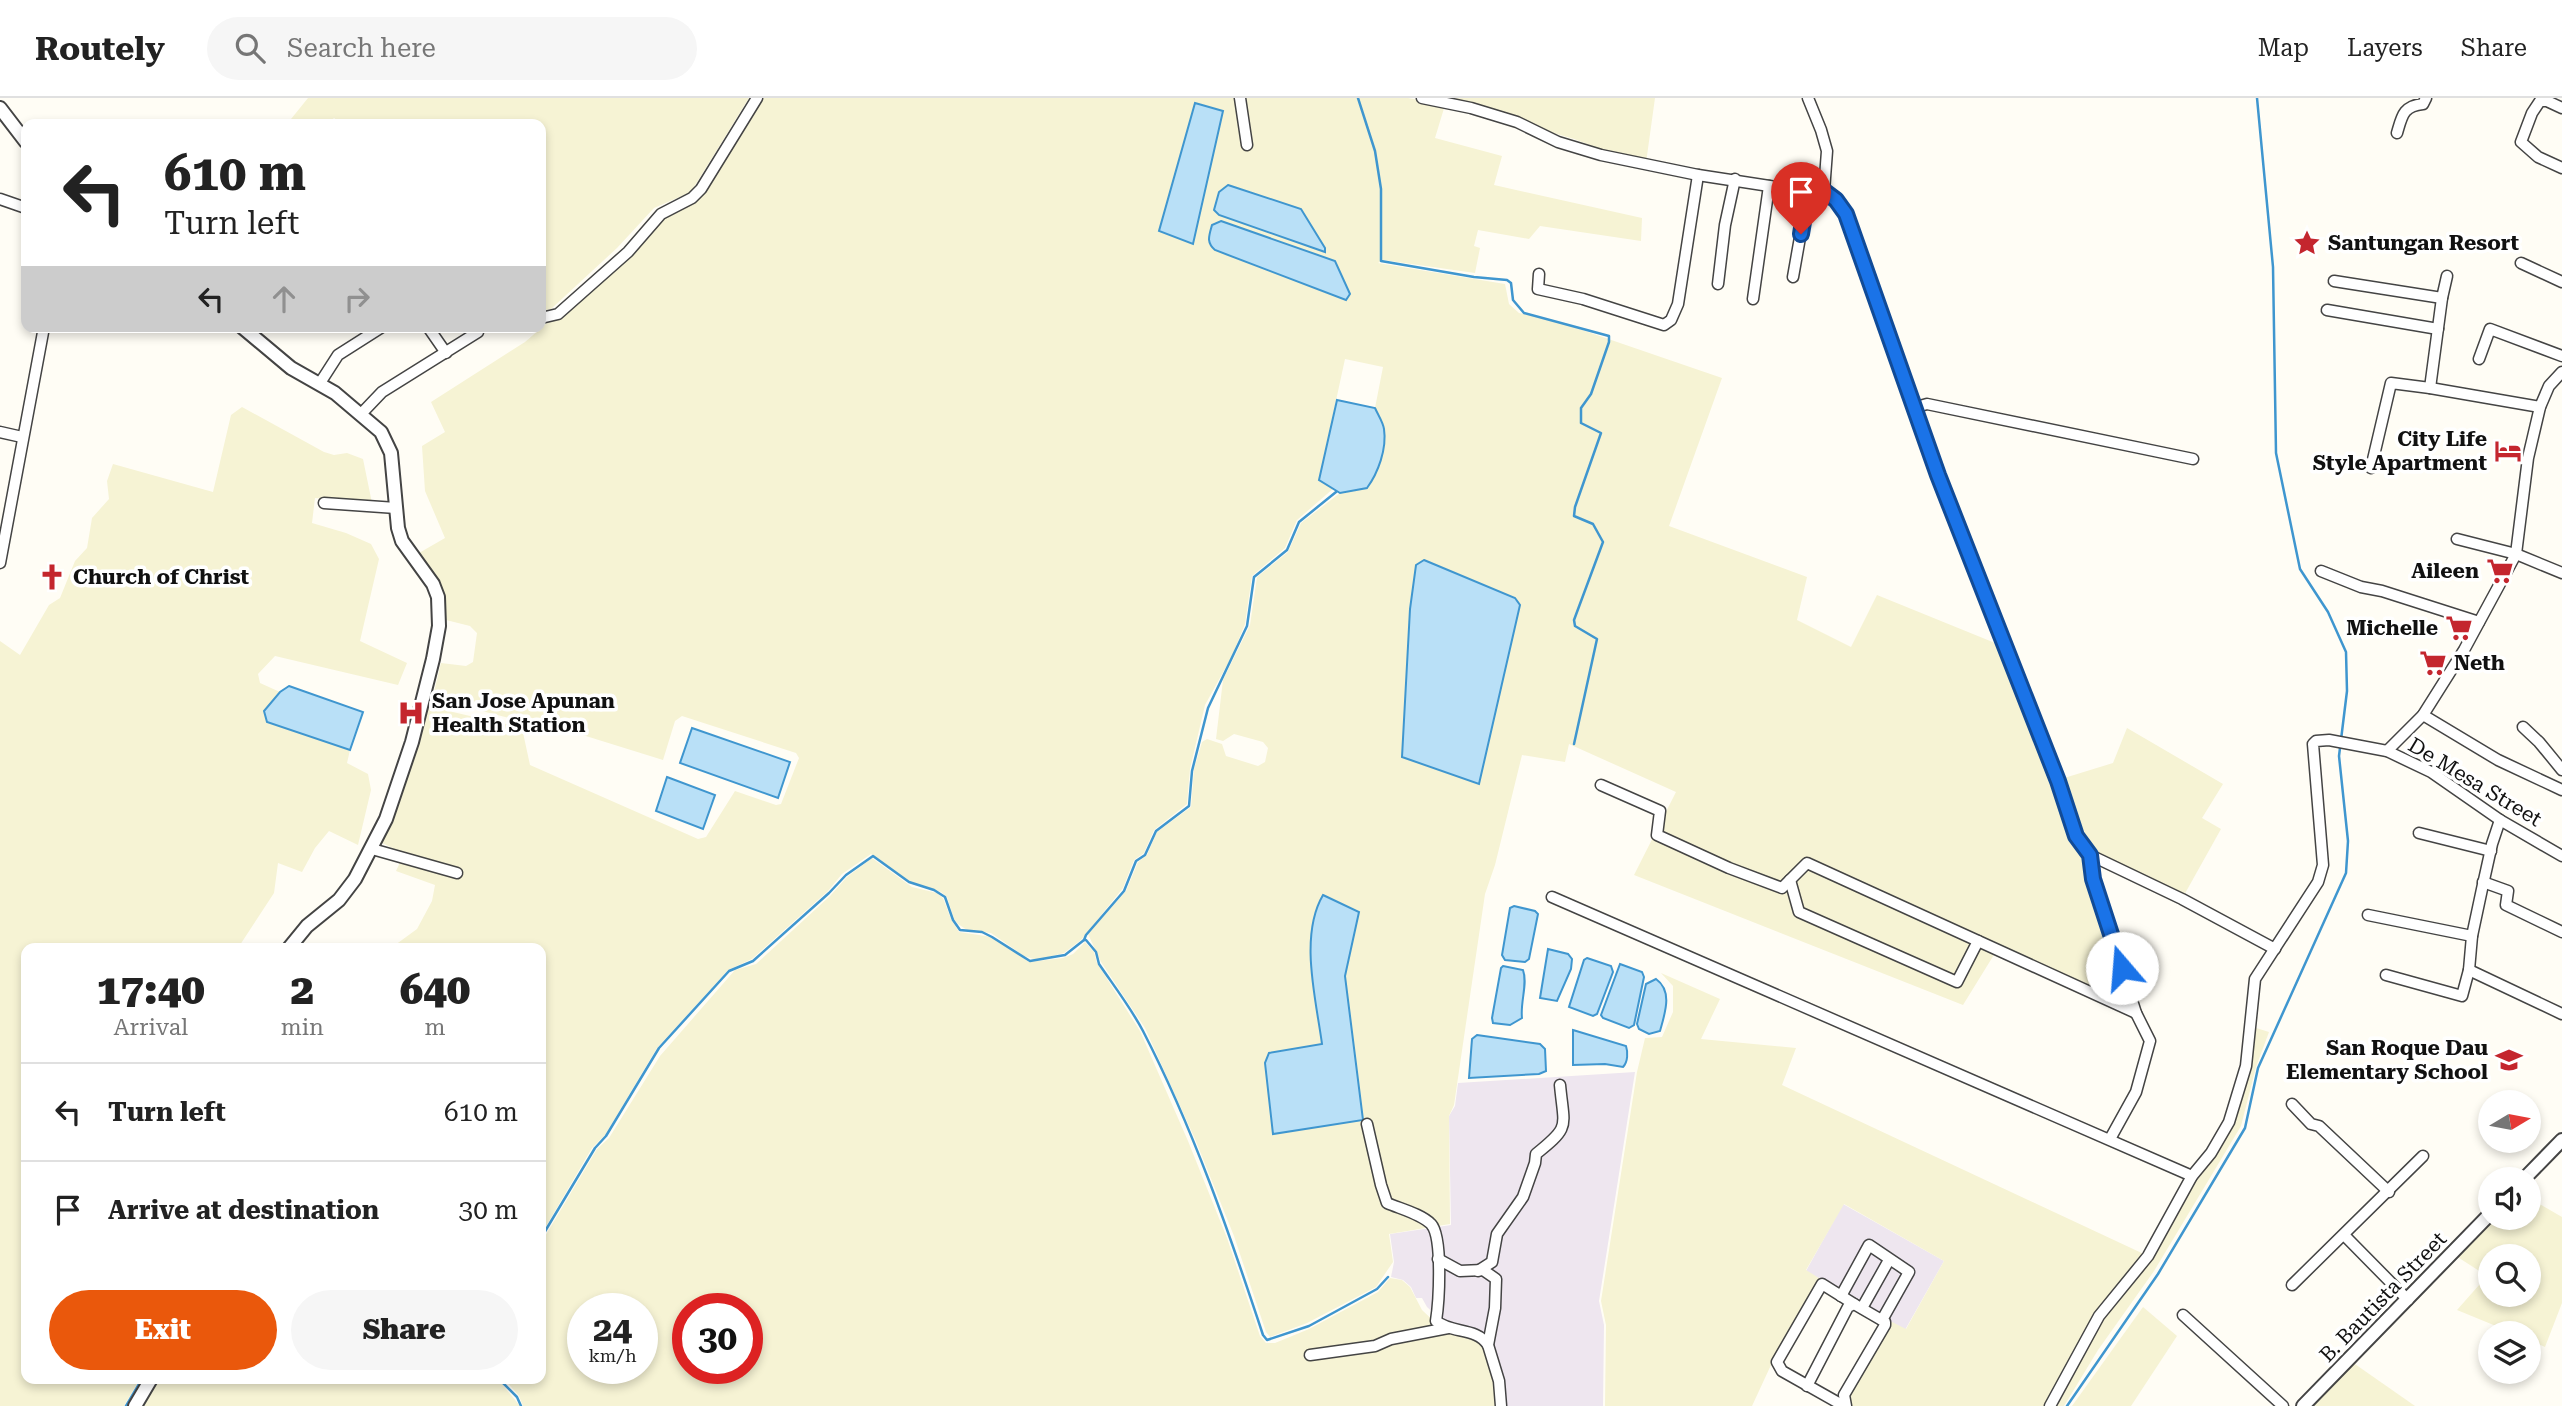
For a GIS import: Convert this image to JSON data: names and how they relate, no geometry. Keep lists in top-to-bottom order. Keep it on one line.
{"streets":{"street":["De Mesa Street","B. Bautista Street"]},"places":{"place":["Santungan Resort"],"hotel":["City Life Style Apartment"],"supermarket":["Aileen","Michelle","Neth"],"church":["Church of Christ"],"hospital":["San Jose Apunan Health Station"],"school or university":["San Roque Dau Elementary School"]},"north":"right","page":{"header":"Routely","search":"Search here","nav":["Map","Layers","Share"],"turn":["610 m","Turn left"],"eta":["17:40","Arrival","2","min","640","m"],"list":[{"name":"Turn left","value":"610 m"},{"name":"Arrive at destination","value":"30 m"}],"buttons":["Exit","Share"],"speed":"24 km/h","limit":"30"}}
